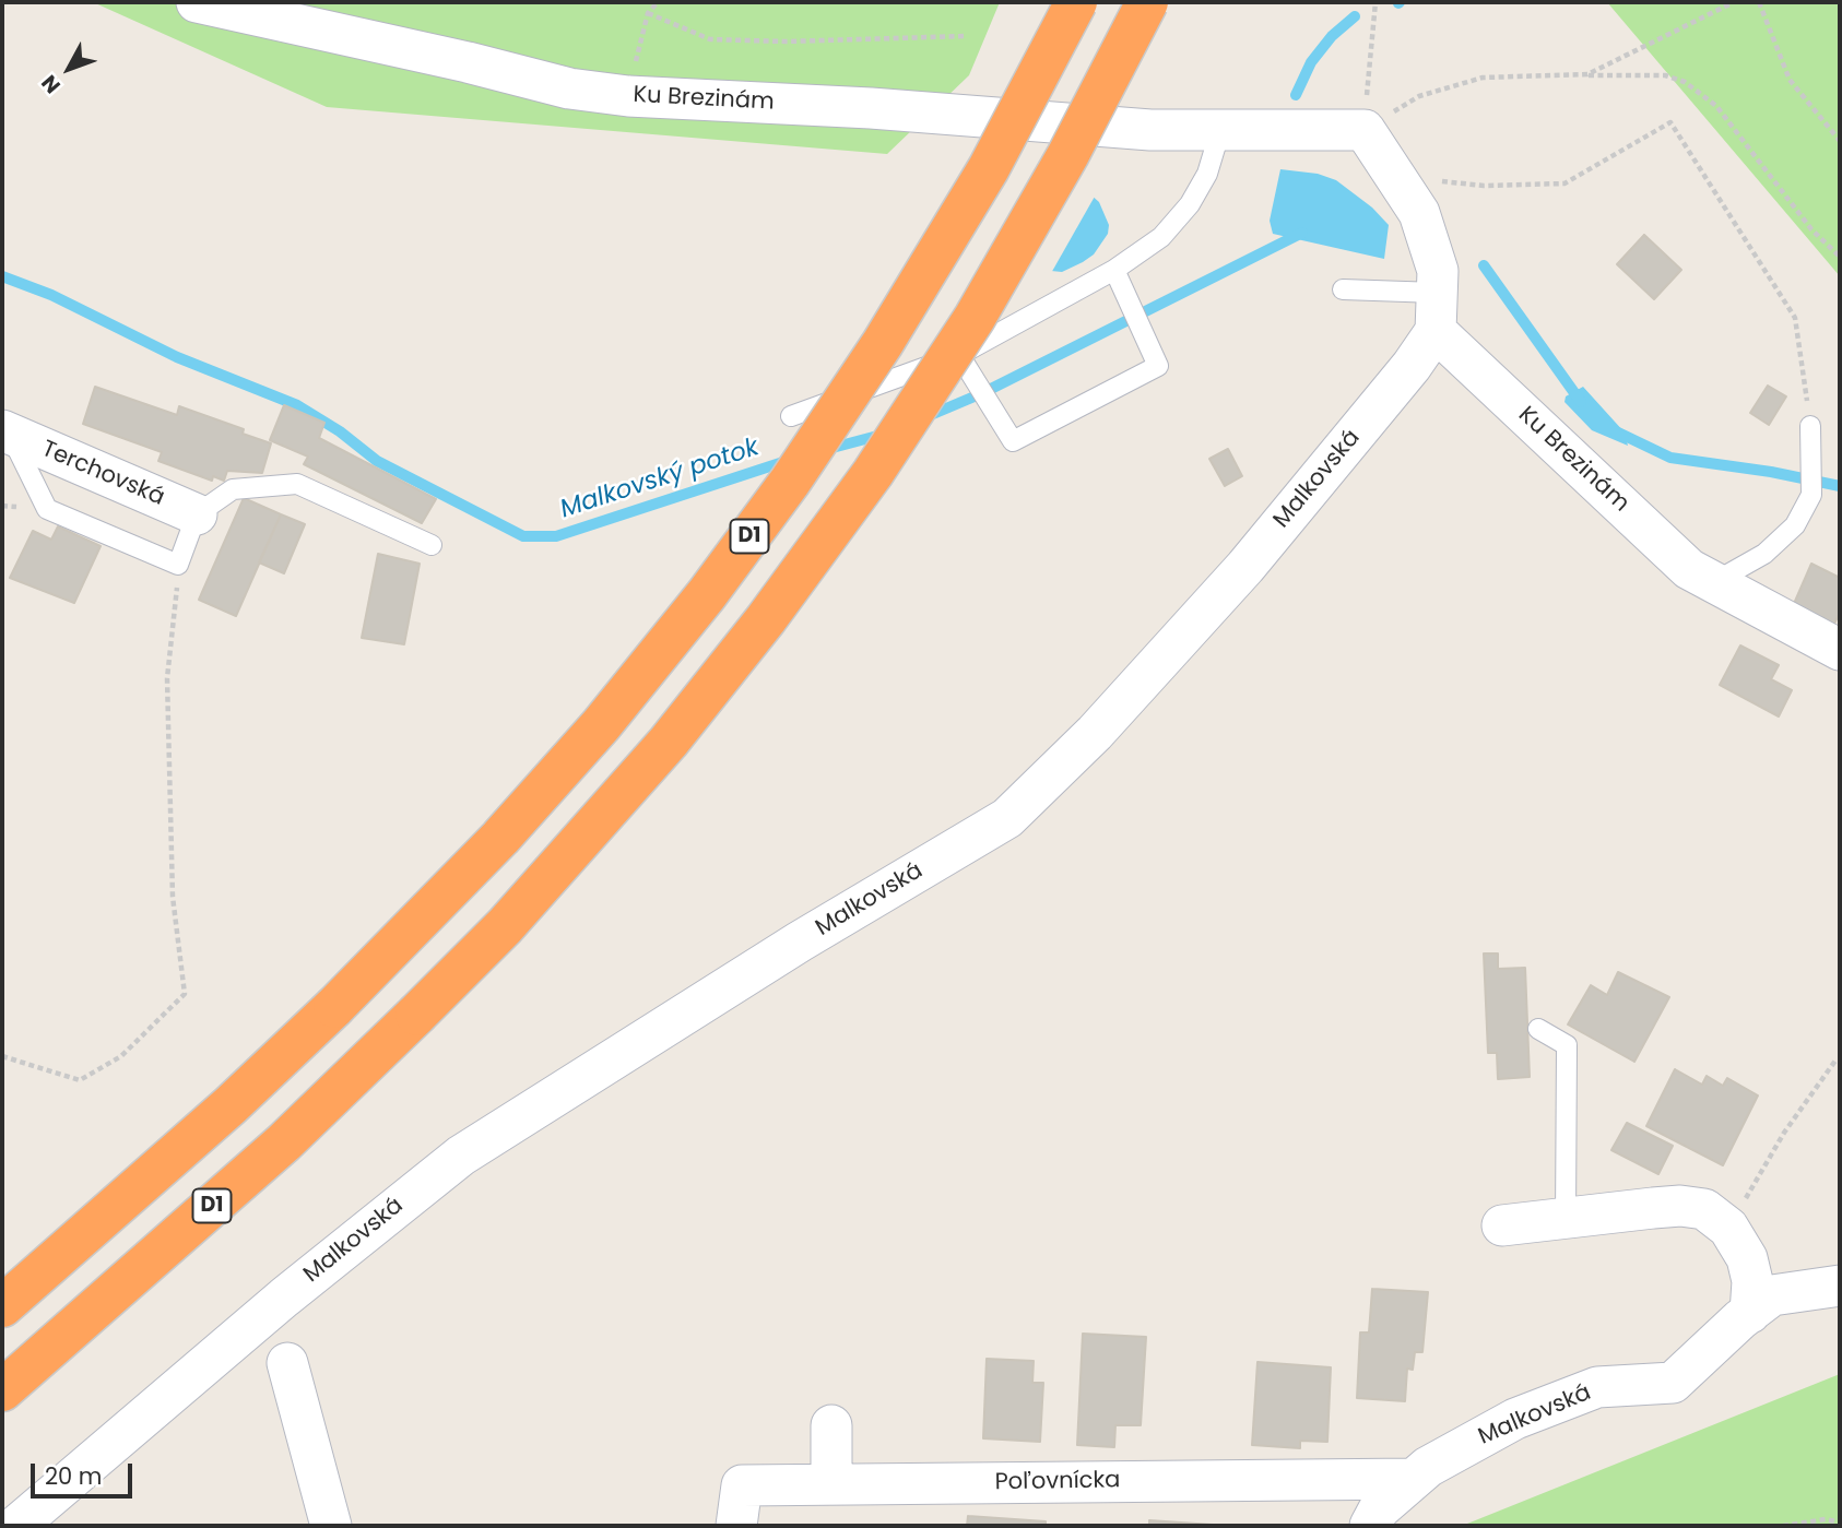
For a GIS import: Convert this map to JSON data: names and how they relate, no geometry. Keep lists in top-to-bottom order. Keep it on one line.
{"streets":{"highway":["D1"],"street":["Ku Brezinám","Terchovská","Malkovská","Poľovnícka"]},"crossings":[["Ku Brezinám","Malkovská"],["Malkovská","Poľovnícka"]],"water":["Malkovský potok"],"scale_bar":"20 m","north":"bottom left"}
